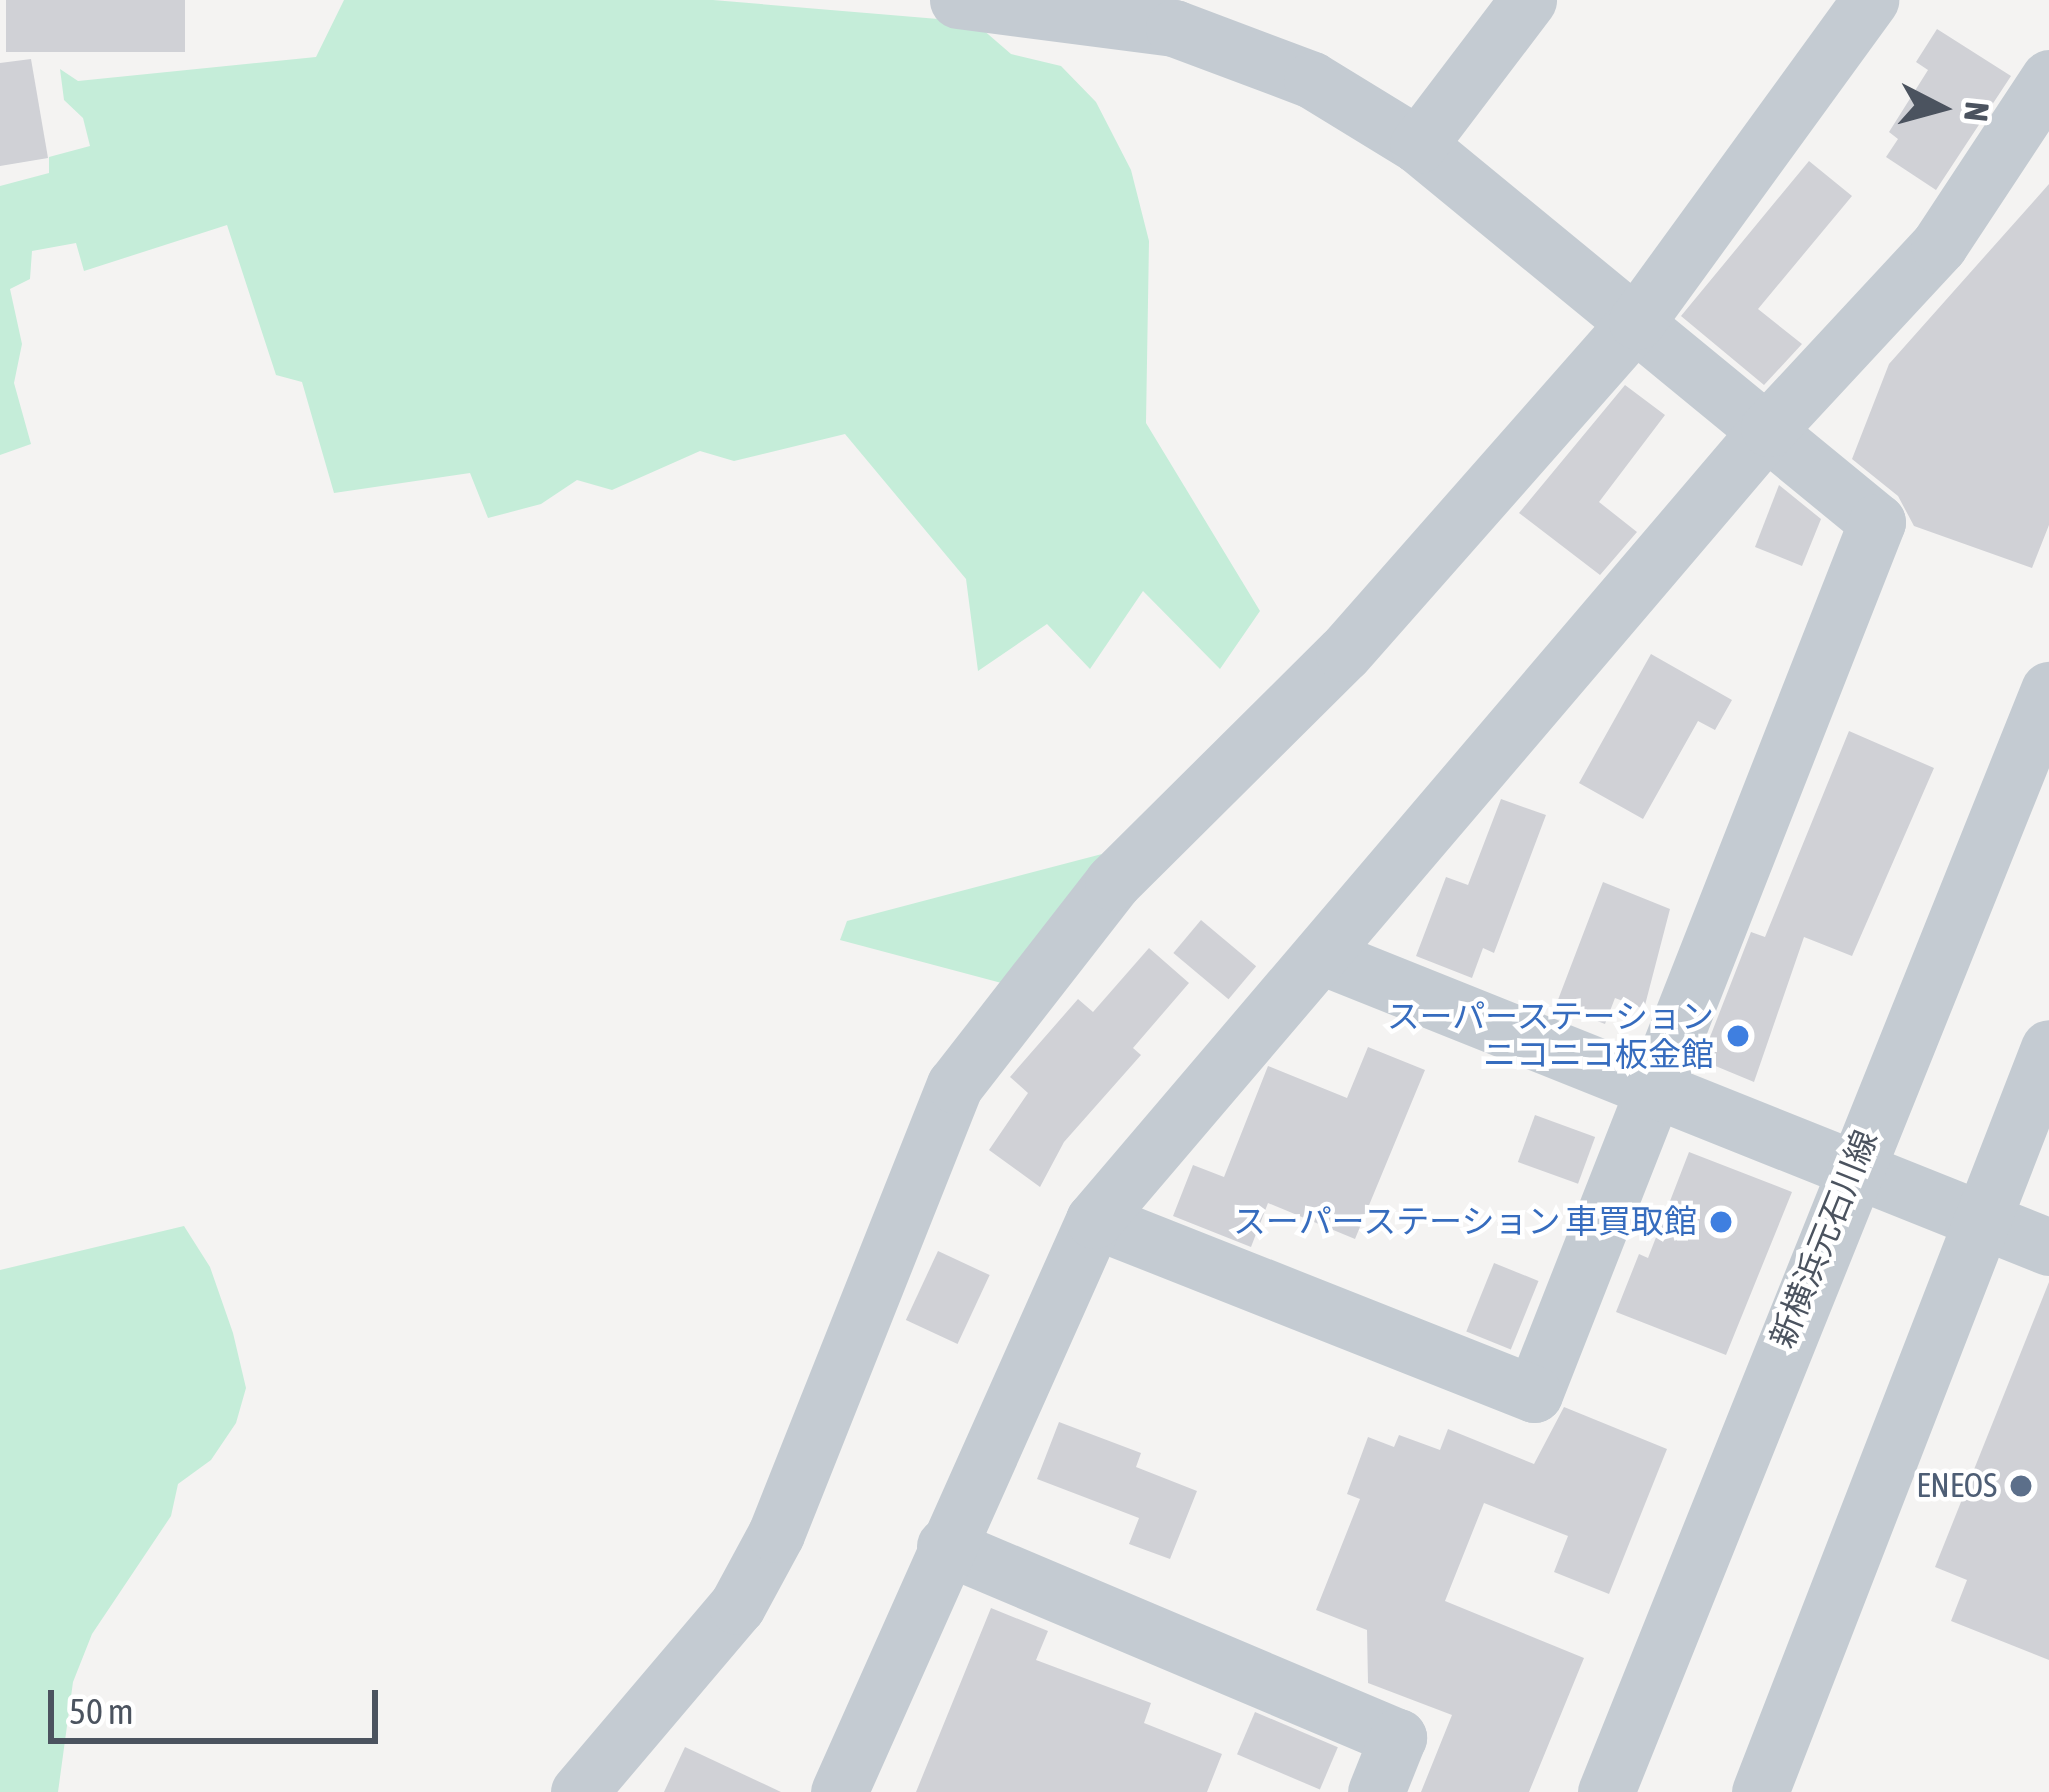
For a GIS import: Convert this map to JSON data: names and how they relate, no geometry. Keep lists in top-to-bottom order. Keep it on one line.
{"streets":{"street":["新横浜元石川線"]},"places":["スーパーステーション ニコニコ板金館","スーパーステーション 車買取館","ENEOS"],"scale_bar":"50 m","north":"right"}
